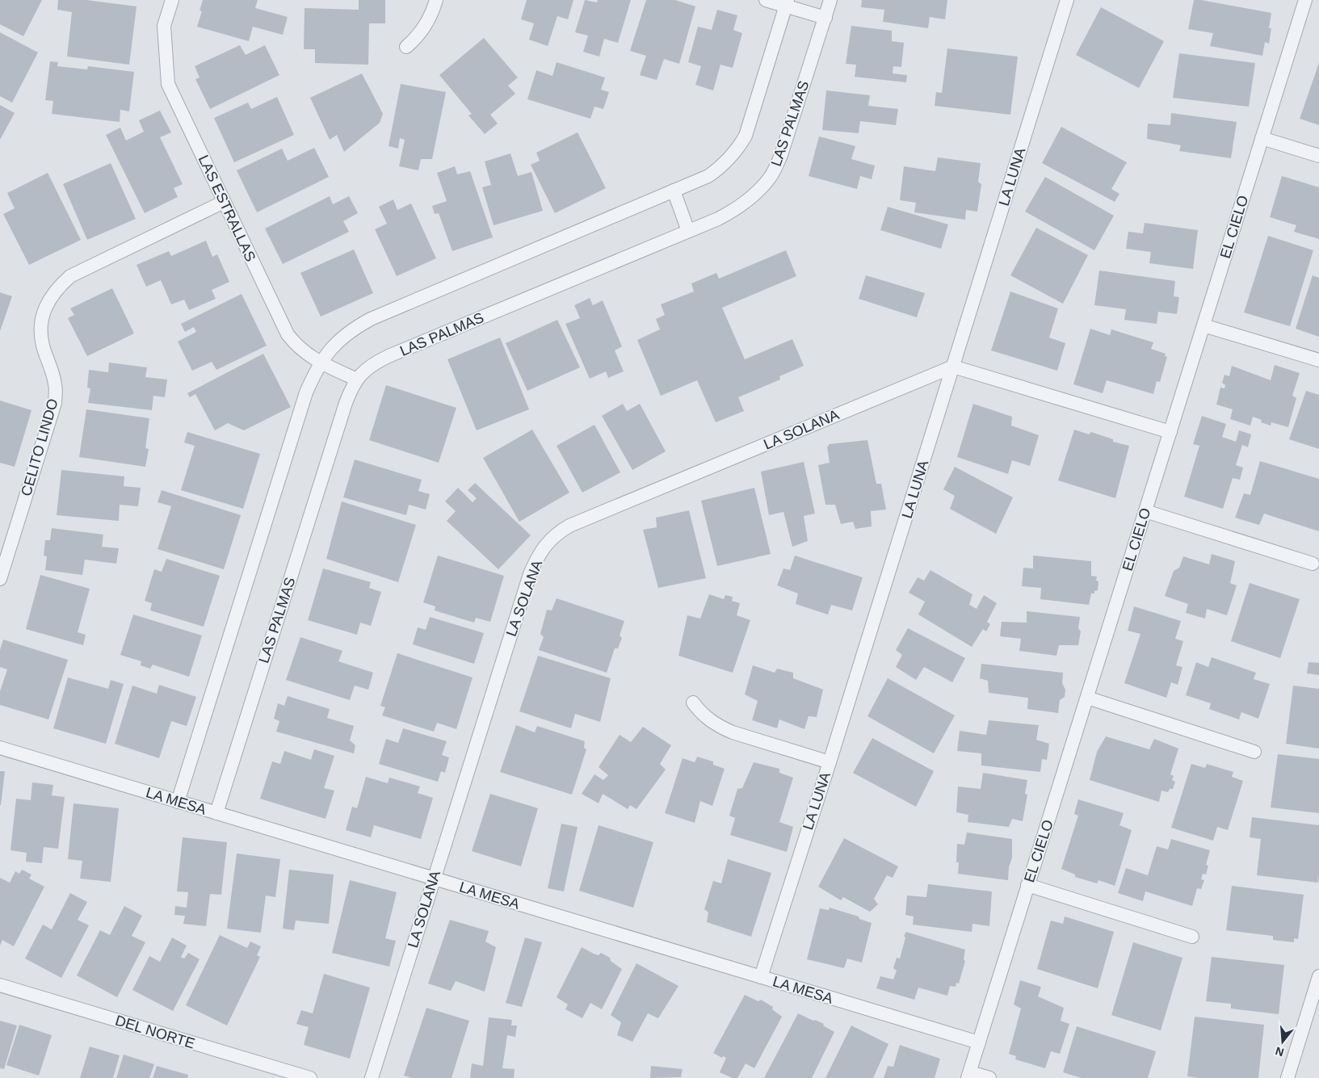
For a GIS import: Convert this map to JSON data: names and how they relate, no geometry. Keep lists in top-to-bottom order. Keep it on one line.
{"streets":{"lane":["LAS PALMAS","LA LUNA","LAS ESTRALLAS","EL CIELO","LA SOLANA","CELITO LINDO","LA MESA","DEL NORTE"]},"crossings":[["LAS PALMAS","LAS ESTRALLAS"],["LAS PALMAS","LA MESA"],["LA LUNA","LA SOLANA"],["LA LUNA","LA MESA"],["LAS ESTRALLAS","CELITO LINDO"],["EL CIELO","LA MESA"],["LA SOLANA","LA MESA"]],"north":"bottom"}
